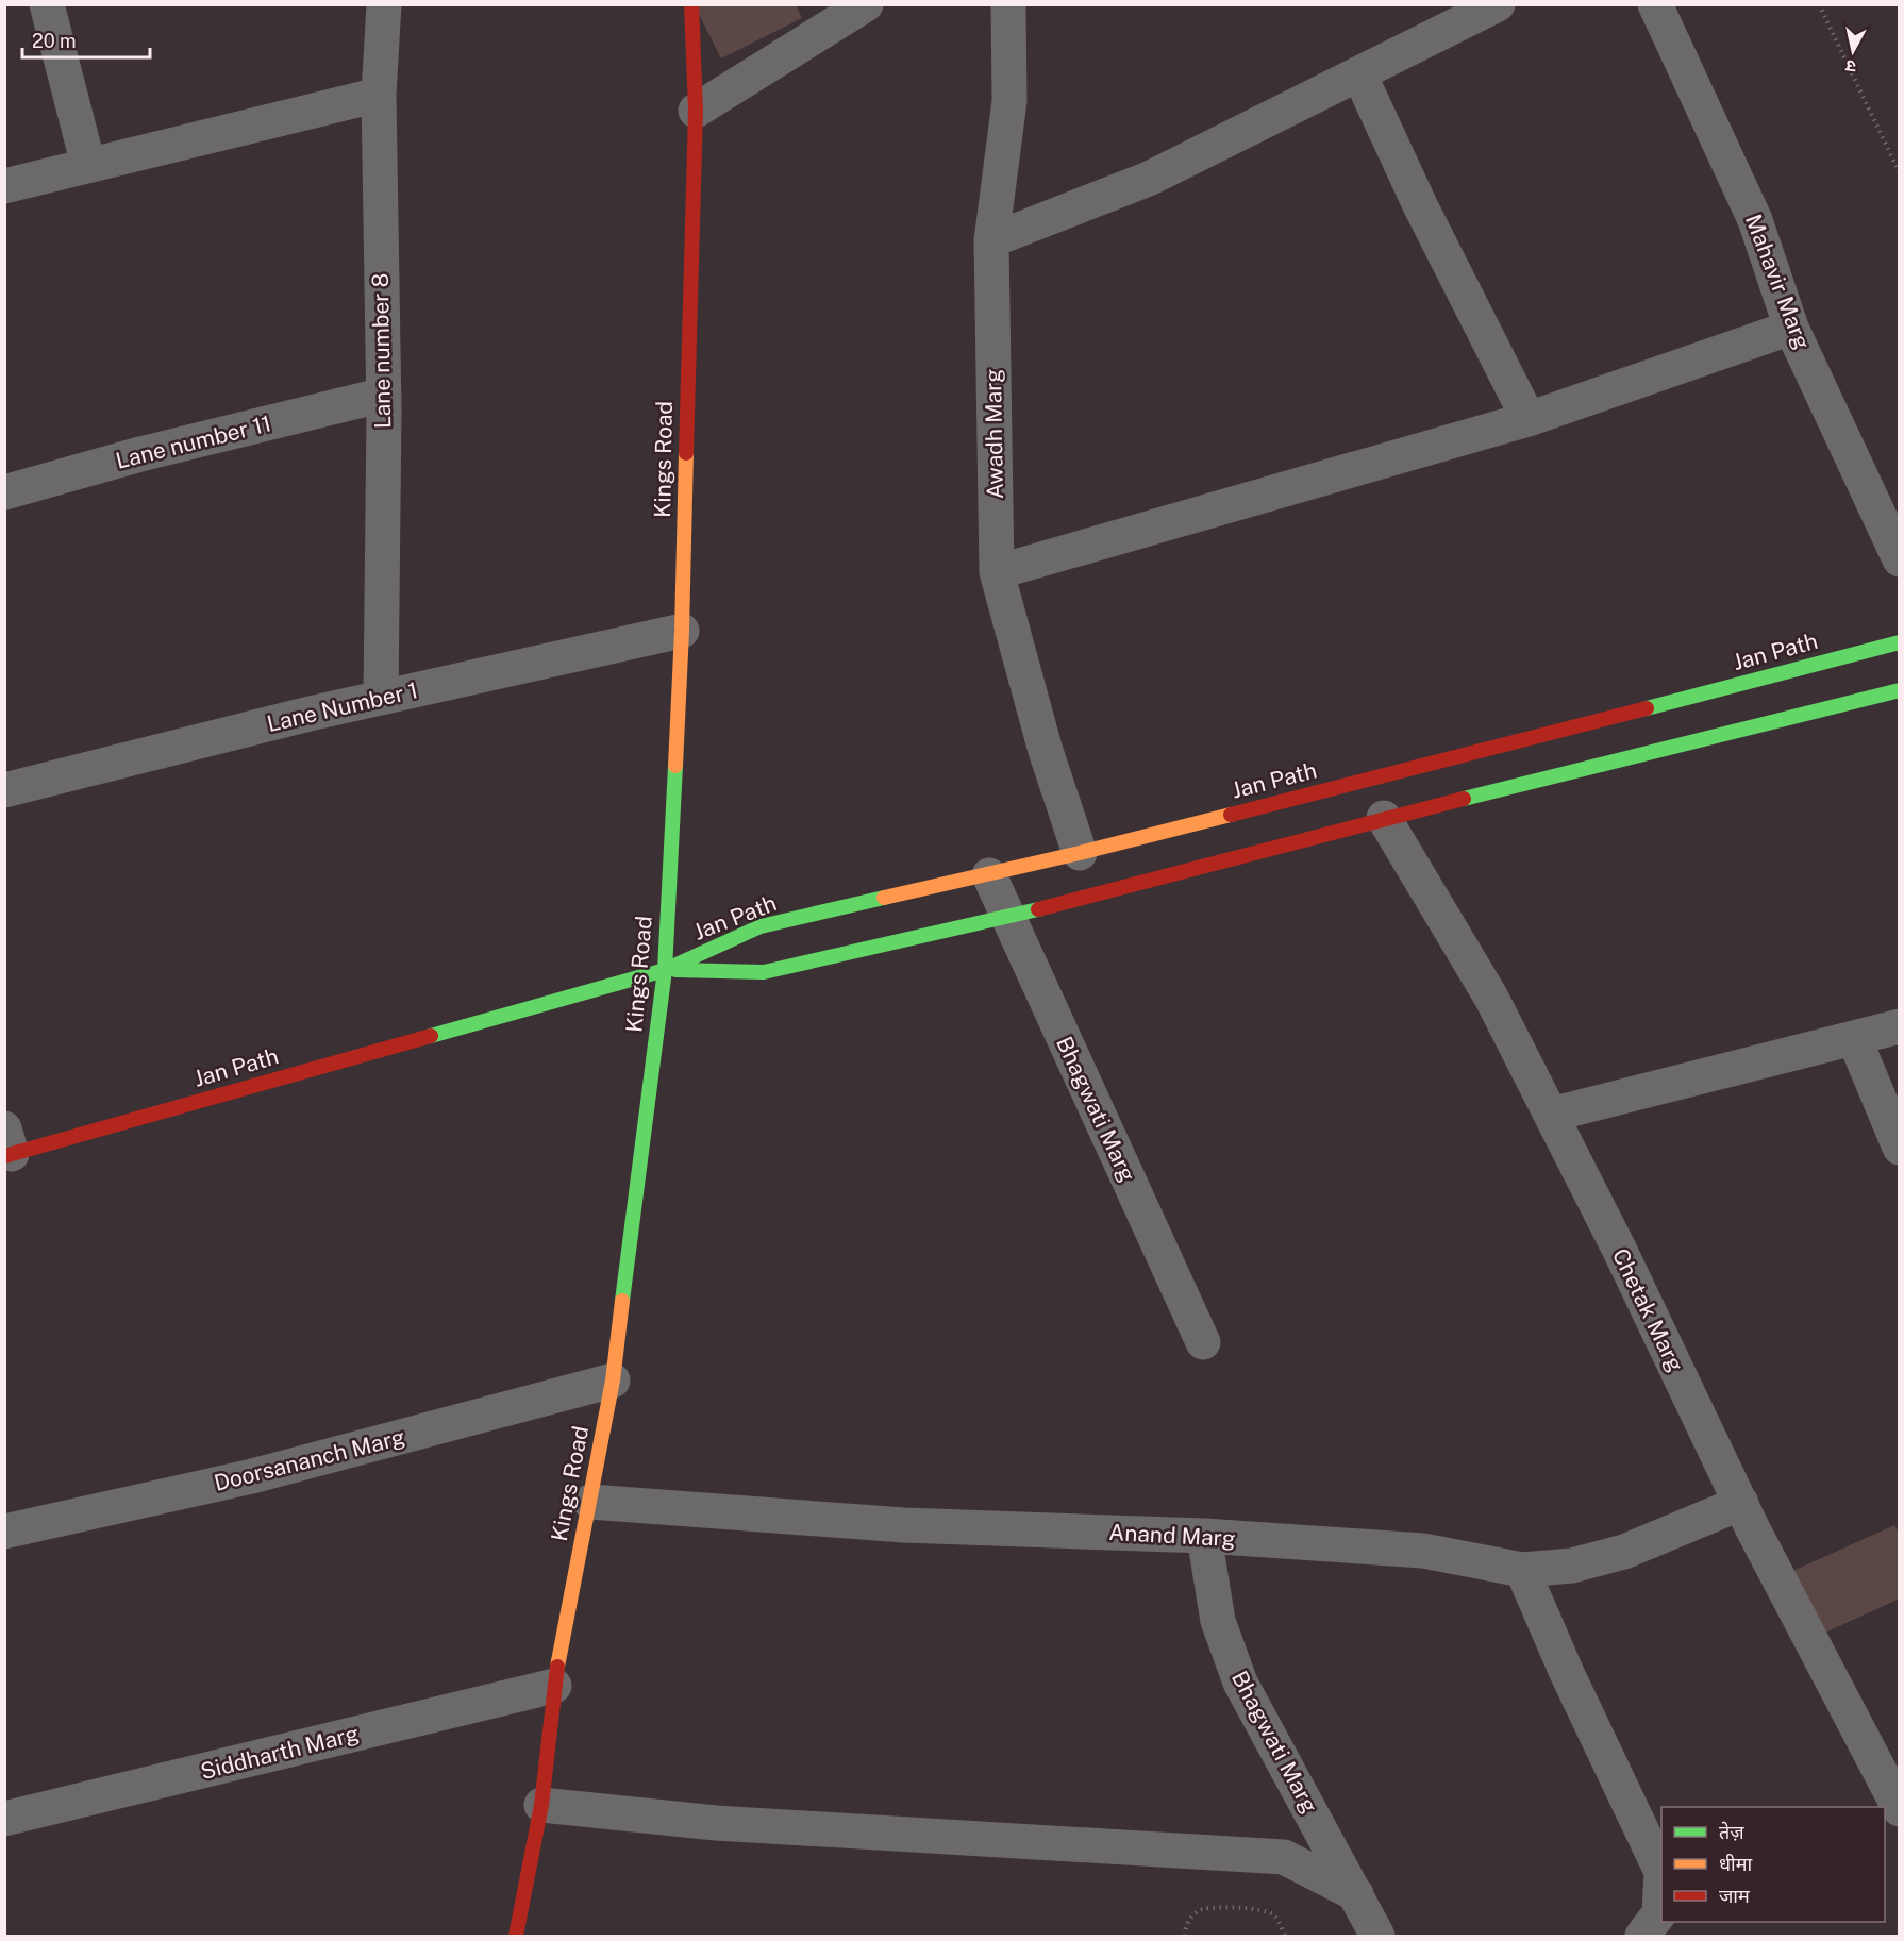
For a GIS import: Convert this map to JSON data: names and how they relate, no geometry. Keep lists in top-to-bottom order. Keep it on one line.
{"streets":{"street":["Mahavir Marg","Lane number 8","Awadh Marg","Lane number 11","Kings Road","Jan Path","Lane Number 1","Bhagwati Marg","Chetak Marg","Doorsananch Marg","Anand Marg","Siddharth Marg"]},"crossings":[["Lane number 8","Lane number 11"],["Lane number 8","Lane Number 1"],["Awadh Marg","Jan Path"],["Kings Road","Jan Path"],["Kings Road","Lane Number 1"],["Kings Road","Doorsananch Marg"],["Kings Road","Anand Marg"],["Kings Road","Siddharth Marg"],["Jan Path","Bhagwati Marg"],["Jan Path","Chetak Marg"],["Bhagwati Marg","Anand Marg"],["Chetak Marg","Anand Marg"]],"legend":["तेज़","धीमा","जाम"],"scale_bar":"20 m","north":"bottom"}
